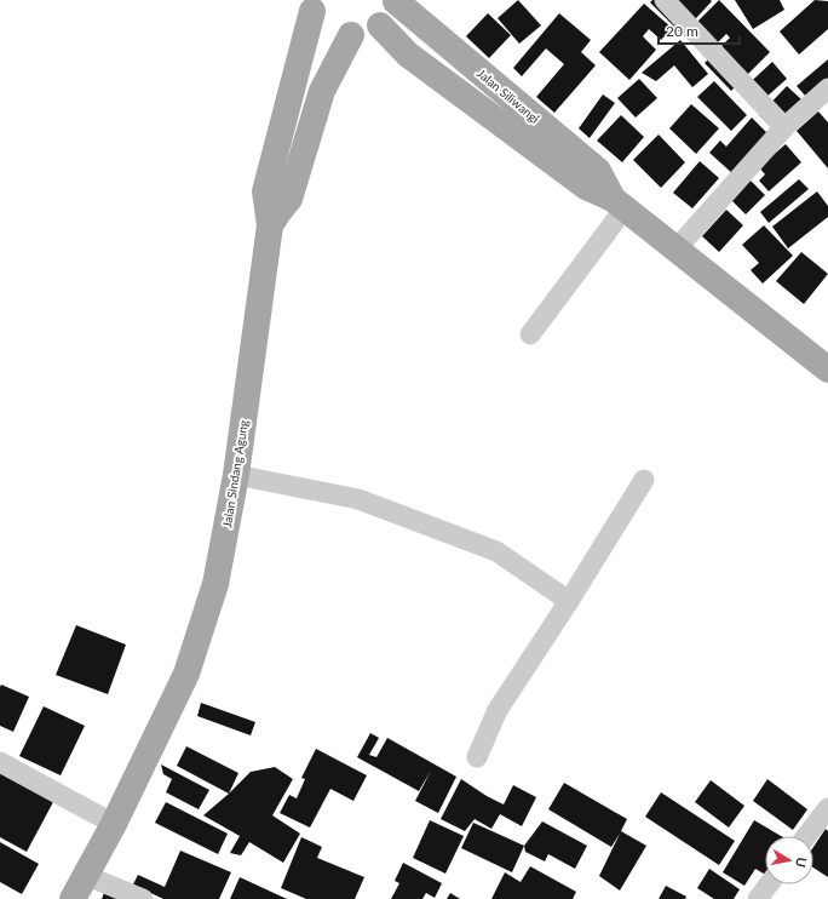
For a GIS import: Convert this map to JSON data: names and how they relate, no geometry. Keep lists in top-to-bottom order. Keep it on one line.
{"streets":{"main road":["Jalan Siliwangi","Jalan Sindang Agung"]},"scale_bar":"20 m","north":"right"}
